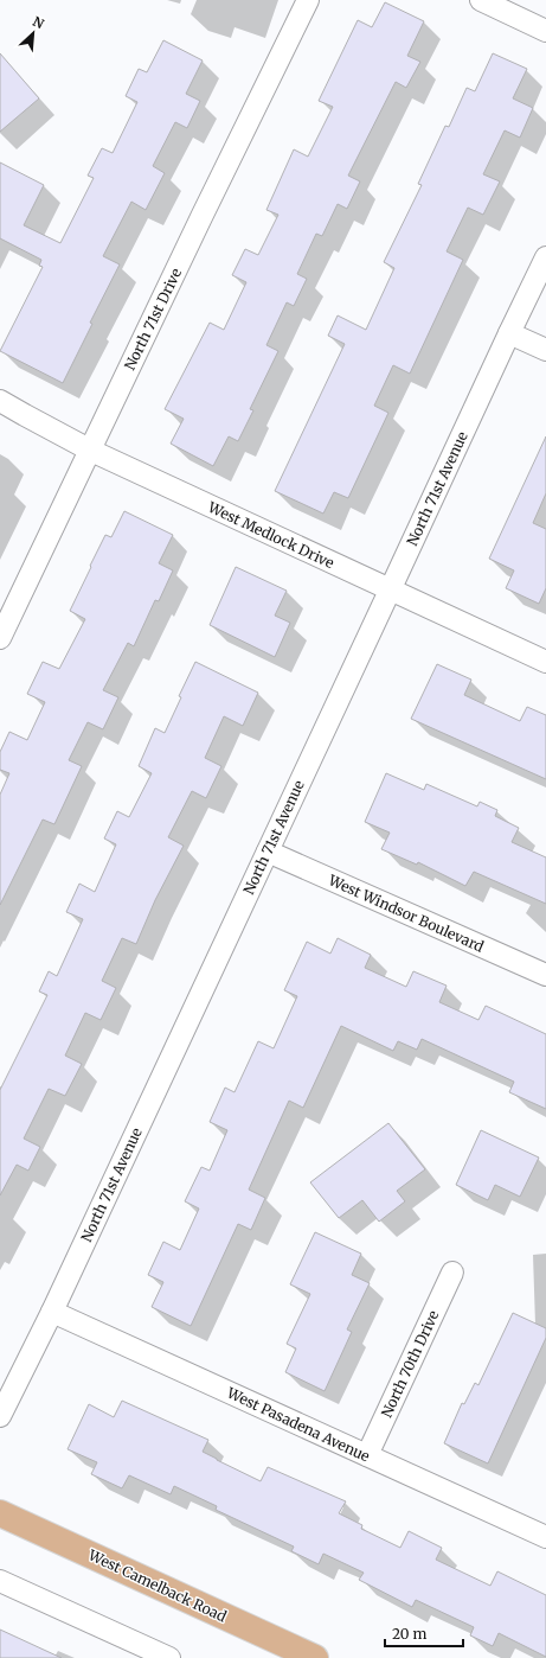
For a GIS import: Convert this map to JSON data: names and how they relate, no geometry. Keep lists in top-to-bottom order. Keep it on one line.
{"streets":{"main road":["West Camelback Road"],"street":["North 71st Drive","North 71st Avenue","West Medlock Drive","West Windsor Boulevard","North 70th Drive","West Pasadena Avenue"]},"crossings":[["North 71st Drive","West Medlock Drive"],["North 71st Avenue","West Medlock Drive"],["North 71st Avenue","West Windsor Boulevard"],["North 71st Avenue","West Pasadena Avenue"],["North 70th Drive","West Pasadena Avenue"]],"scale_bar":"20 m","north":"top right"}
